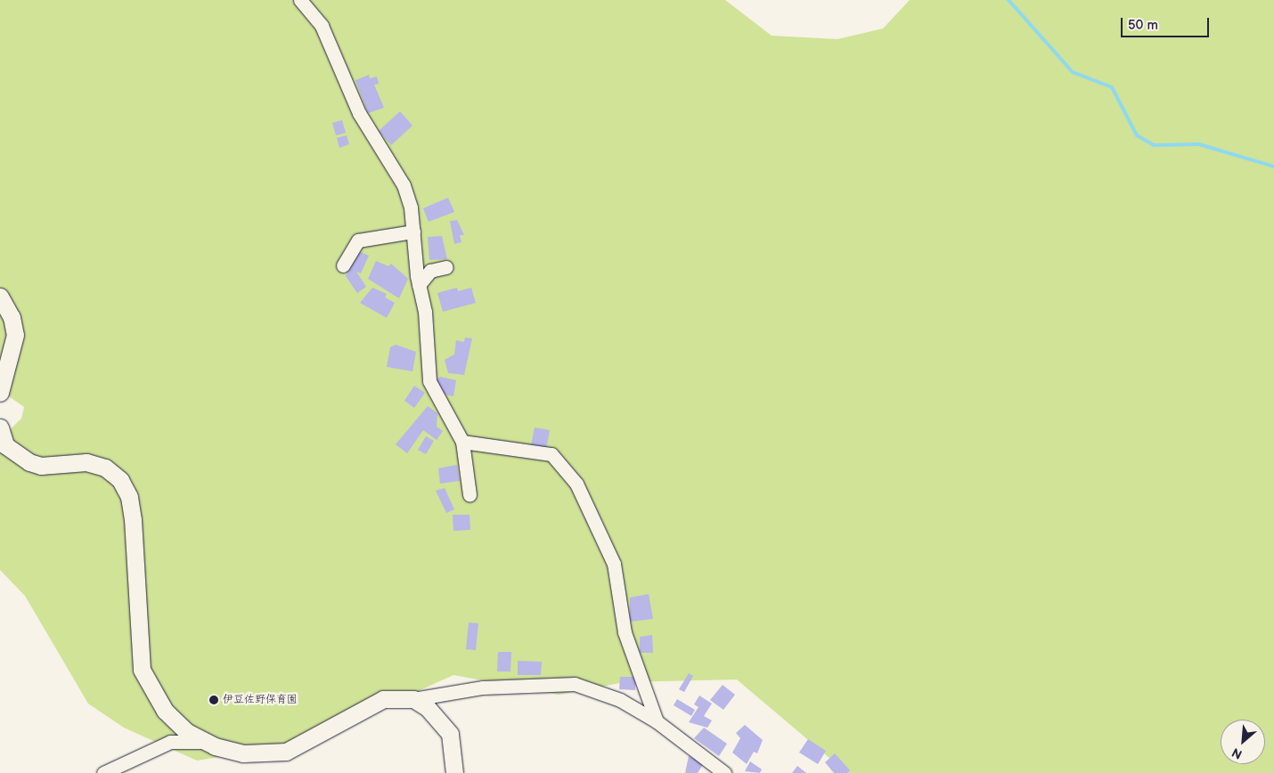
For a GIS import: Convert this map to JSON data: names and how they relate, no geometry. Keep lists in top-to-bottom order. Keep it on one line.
{"places":["伊豆佐野保育園"],"scale_bar":"50 m","north":"bottom left"}
